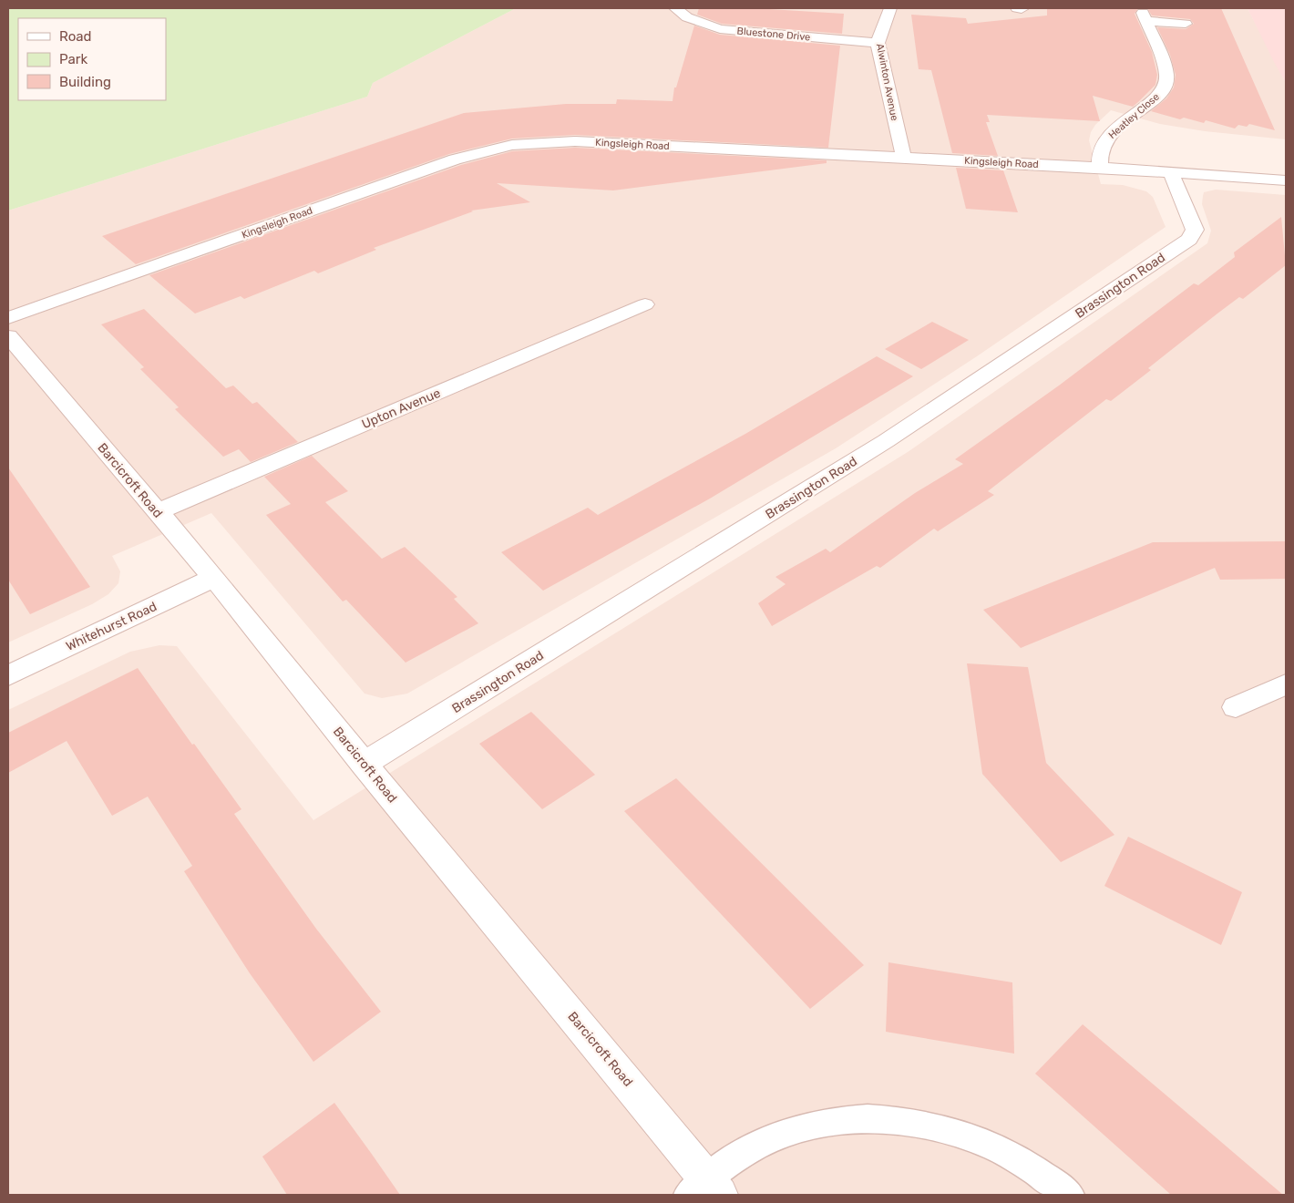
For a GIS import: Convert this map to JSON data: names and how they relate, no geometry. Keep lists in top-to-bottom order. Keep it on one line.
{"streets":{"street":["Bluestone Drive","Alwinton Avenue","Heatley Close","Kingsleigh Road","Brassington Road","Upton Avenue","Barcicroft Road","Whitehurst Road"]},"crossings":[["Bluestone Drive","Alwinton Avenue"],["Alwinton Avenue","Kingsleigh Road"],["Heatley Close","Kingsleigh Road"],["Kingsleigh Road","Brassington Road"],["Brassington Road","Barcicroft Road"],["Upton Avenue","Barcicroft Road"],["Barcicroft Road","Whitehurst Road"]],"legend":["Road","Park","Building"]}
